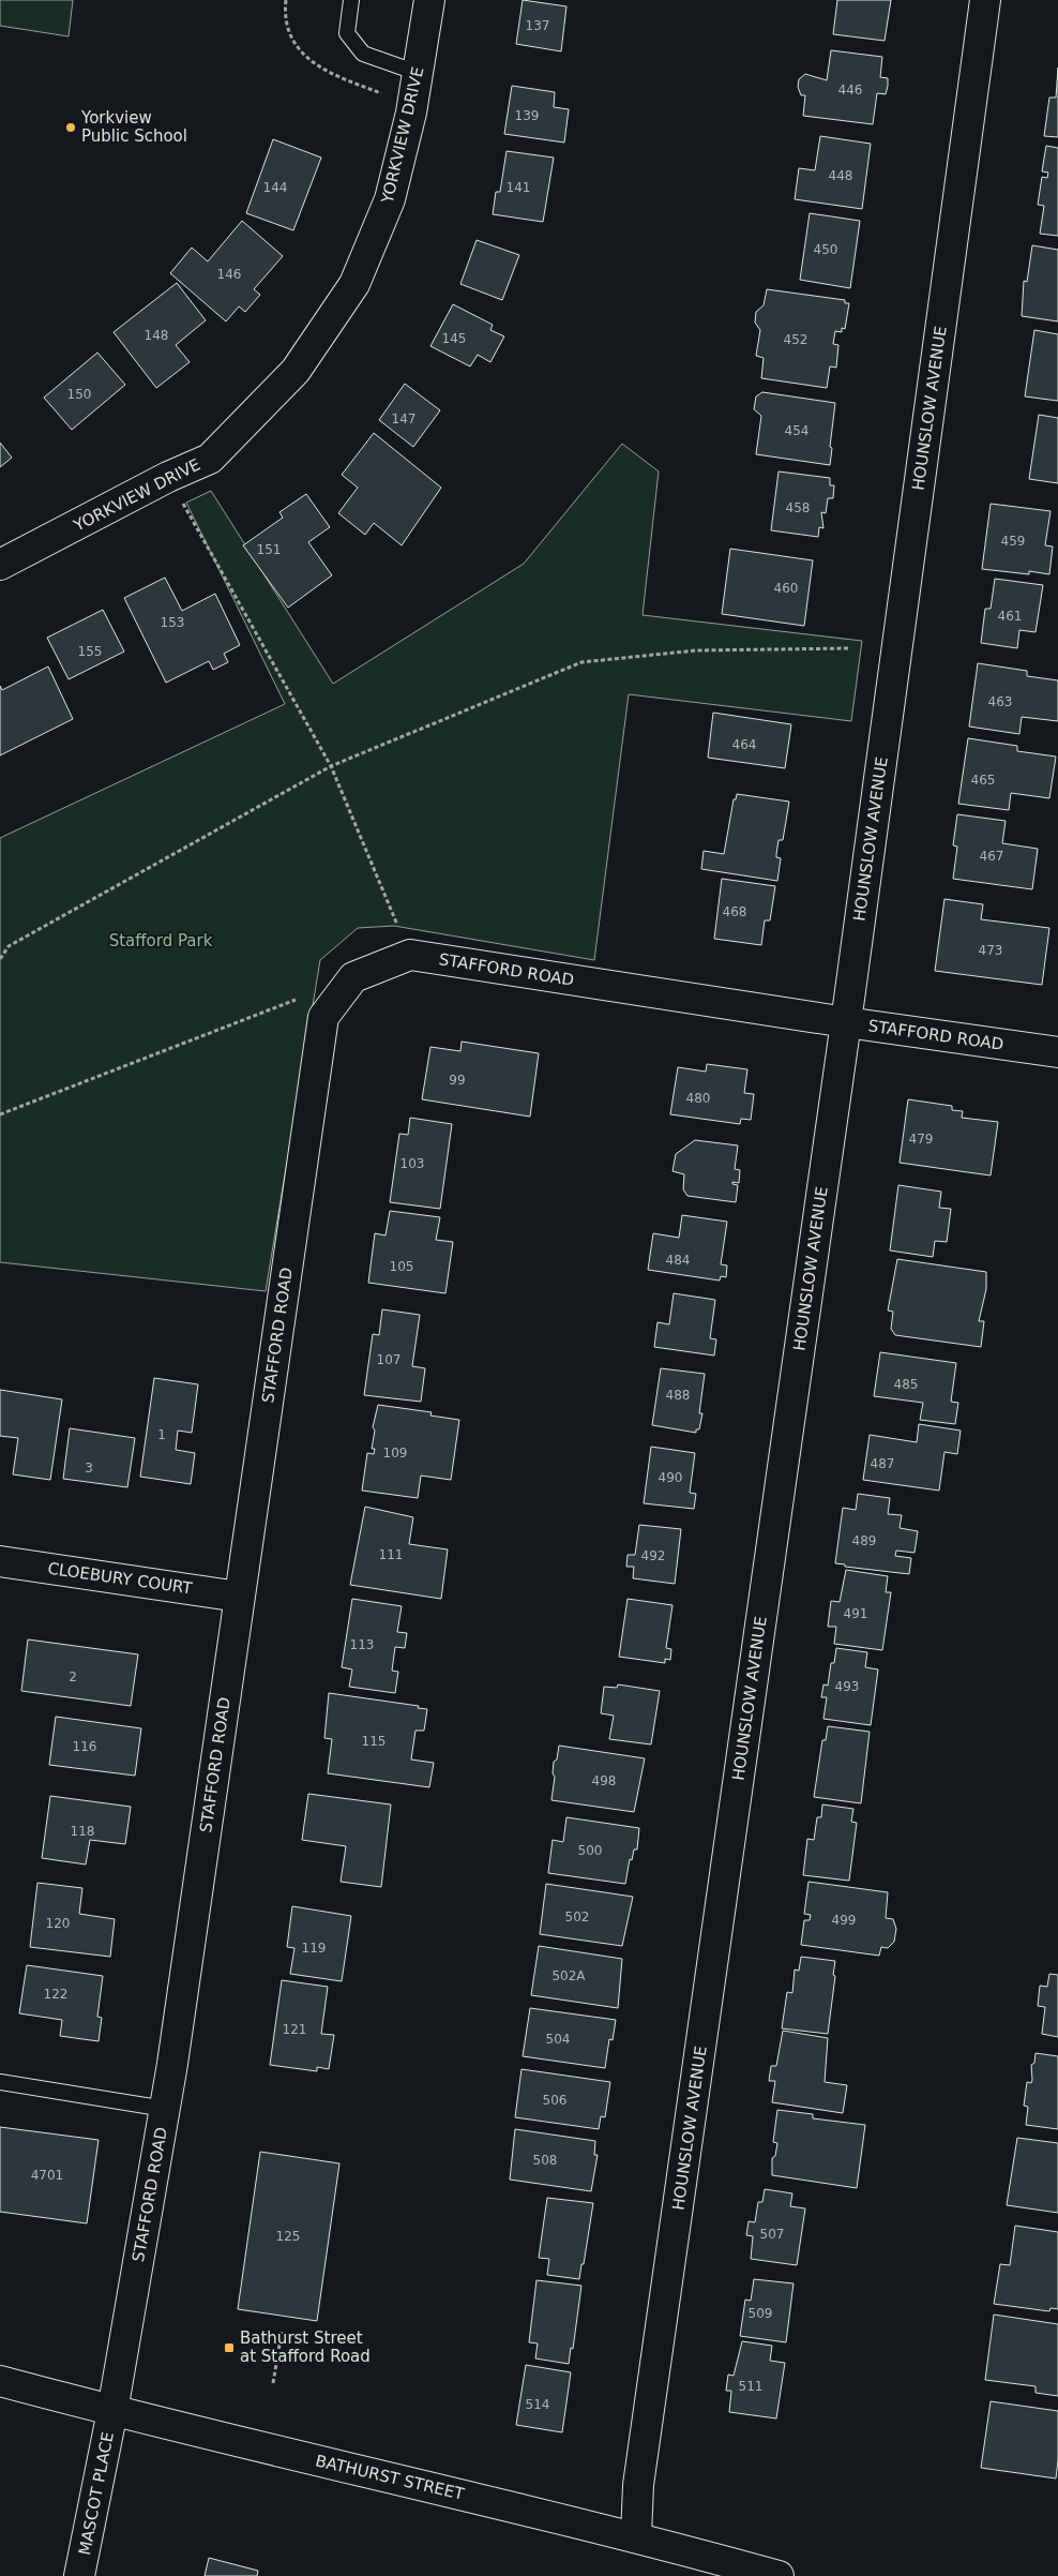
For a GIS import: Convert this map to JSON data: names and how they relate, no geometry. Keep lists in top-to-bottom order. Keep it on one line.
{"streets":{"street":["YORKVIEW DRIVE","HOUNSLOW AVENUE","STAFFORD ROAD","CLOEBURY COURT","BATHURST STREET","MASCOT PLACE"]},"crossings":[["HOUNSLOW AVENUE","STAFFORD ROAD"],["HOUNSLOW AVENUE","BATHURST STREET"],["STAFFORD ROAD","CLOEBURY COURT"],["STAFFORD ROAD","BATHURST STREET"],["STAFFORD ROAD","MASCOT PLACE"],["BATHURST STREET","MASCOT PLACE"]],"parks":["Stafford Park"],"places":{"other":["Yorkview Public School"],"transit":["Bathurst Street at Stafford Road"]},"house_numbers":["137","446","139","448","144","141","450","146","148","145","452","150","147","454","458","459","151","460","461","153","155","463","464","465","467","468","473","99","480","479","103","484","105","107","485","488","1","109","487","3","490","489","111","492","491","113","2","493","115","116","498","118","500","502","499","120","119","502A","122","121","504","506","508","4701","507","125","509","511","514"]}
